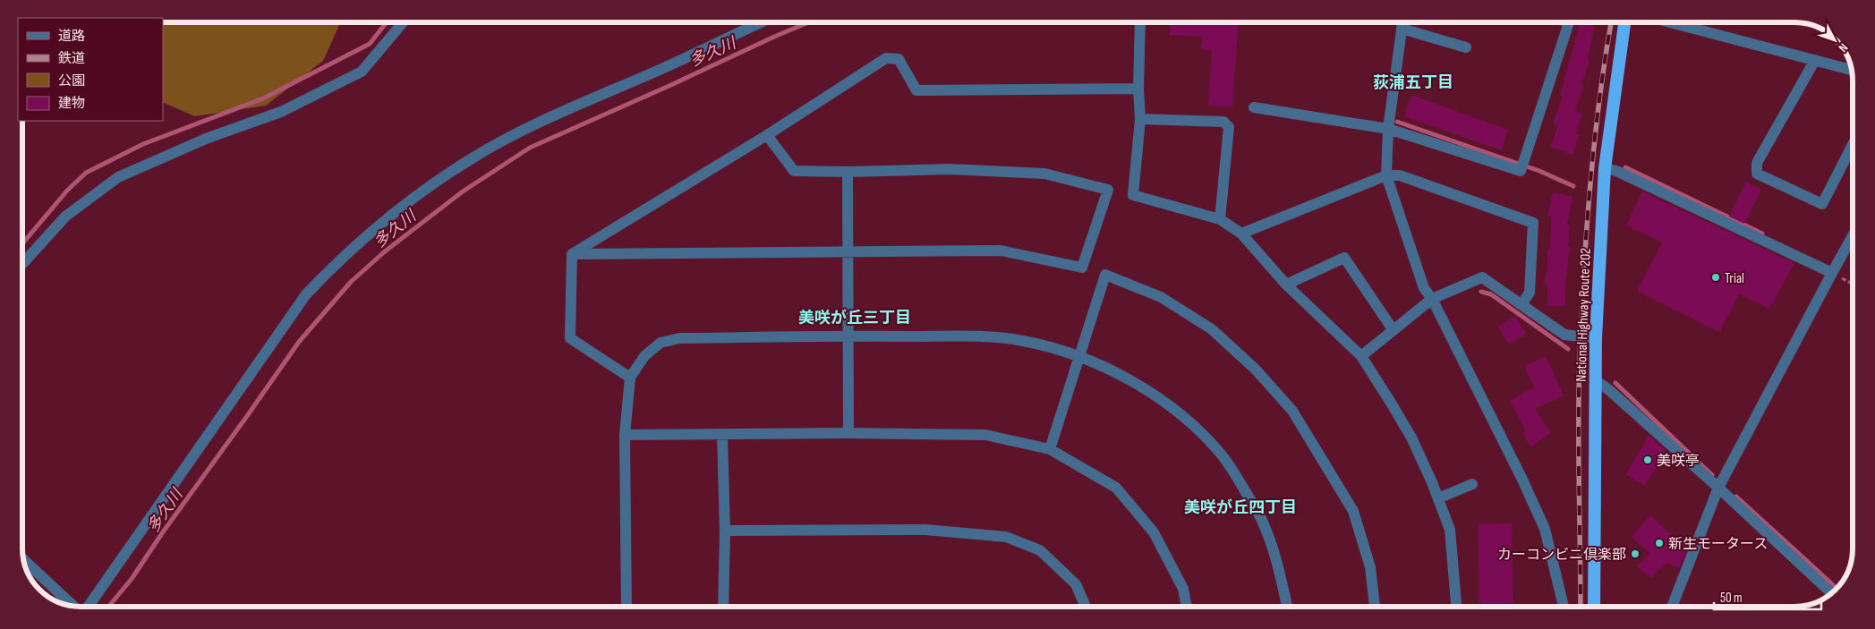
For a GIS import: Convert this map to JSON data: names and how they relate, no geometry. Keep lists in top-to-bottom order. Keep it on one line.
{"streets":{"highway":["National Highway Route 202"]},"districts":["荻浦五丁目","美咲が丘三丁目","美咲が丘四丁目"],"water":["多久川"],"places":["Trial","美咲亭","新生モータース","カーコンビニ倶楽部"],"legend":["道路","鉄道","公園","建物"],"scale_bar":"50 m","north":"bottom right"}
